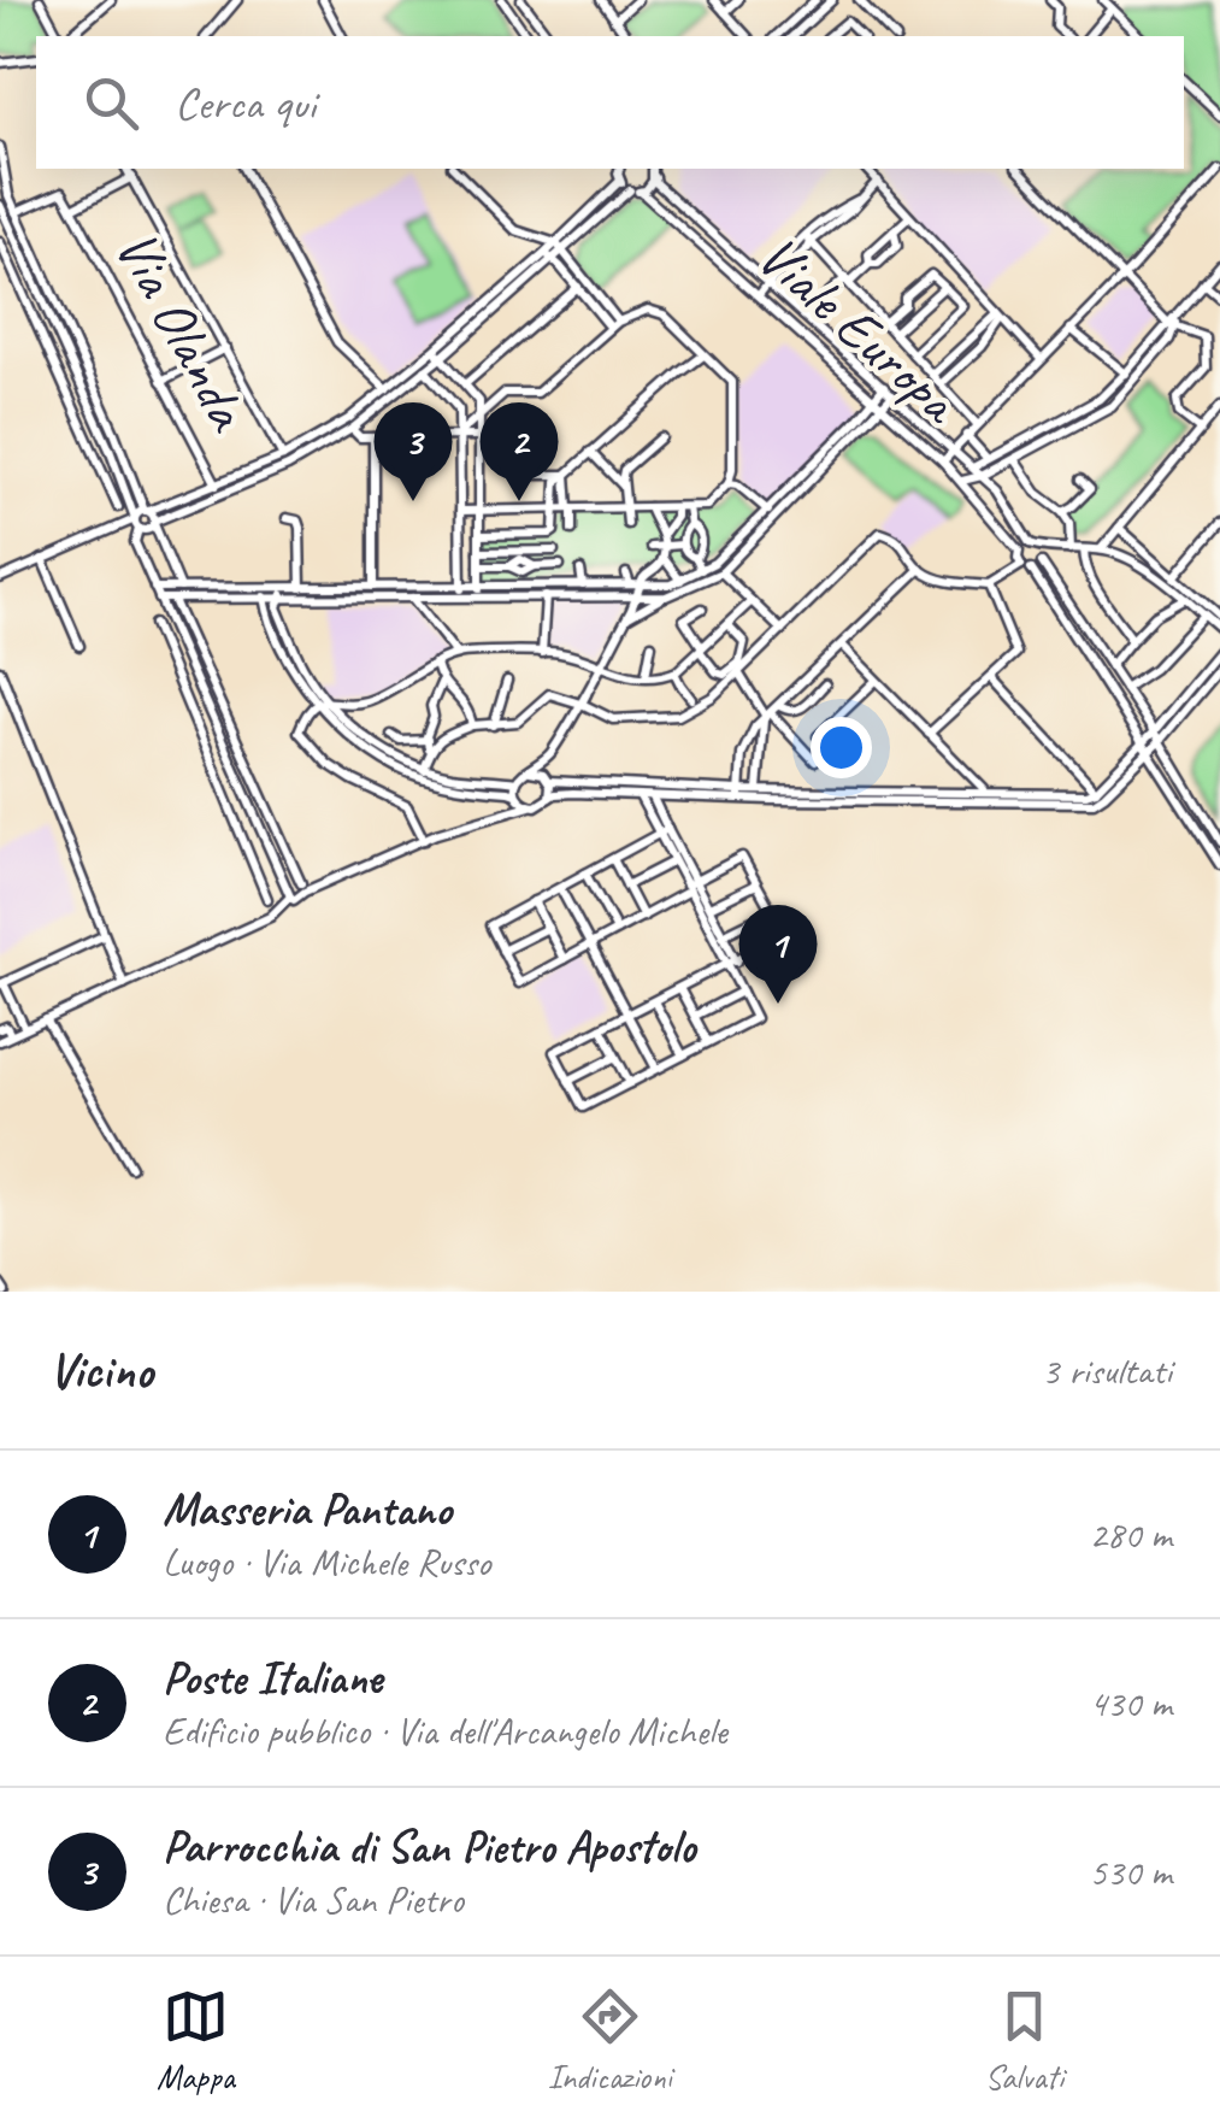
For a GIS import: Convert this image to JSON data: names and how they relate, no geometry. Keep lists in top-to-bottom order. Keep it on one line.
{"streets":{"street":["Viale Europa","Via Olanda"]},"page":{"search":"Cerca qui","pins":["2","3","1"],"heading":["Vicino","3 risultati"],"list":[{"mark":"1","name":"Masseria Pantano","note":"Luogo · Via Michele Russo","value":"280 m"},{"mark":"2","name":"Poste Italiane","note":"Edificio pubblico · Via dell'Arcangelo Michele","value":"430 m"},{"mark":"3","name":"Parrocchia di San Pietro Apostolo","note":"Chiesa · Via San Pietro","value":"530 m"}],"nav":["Mappa","Indicazioni","Salvati"]}}
